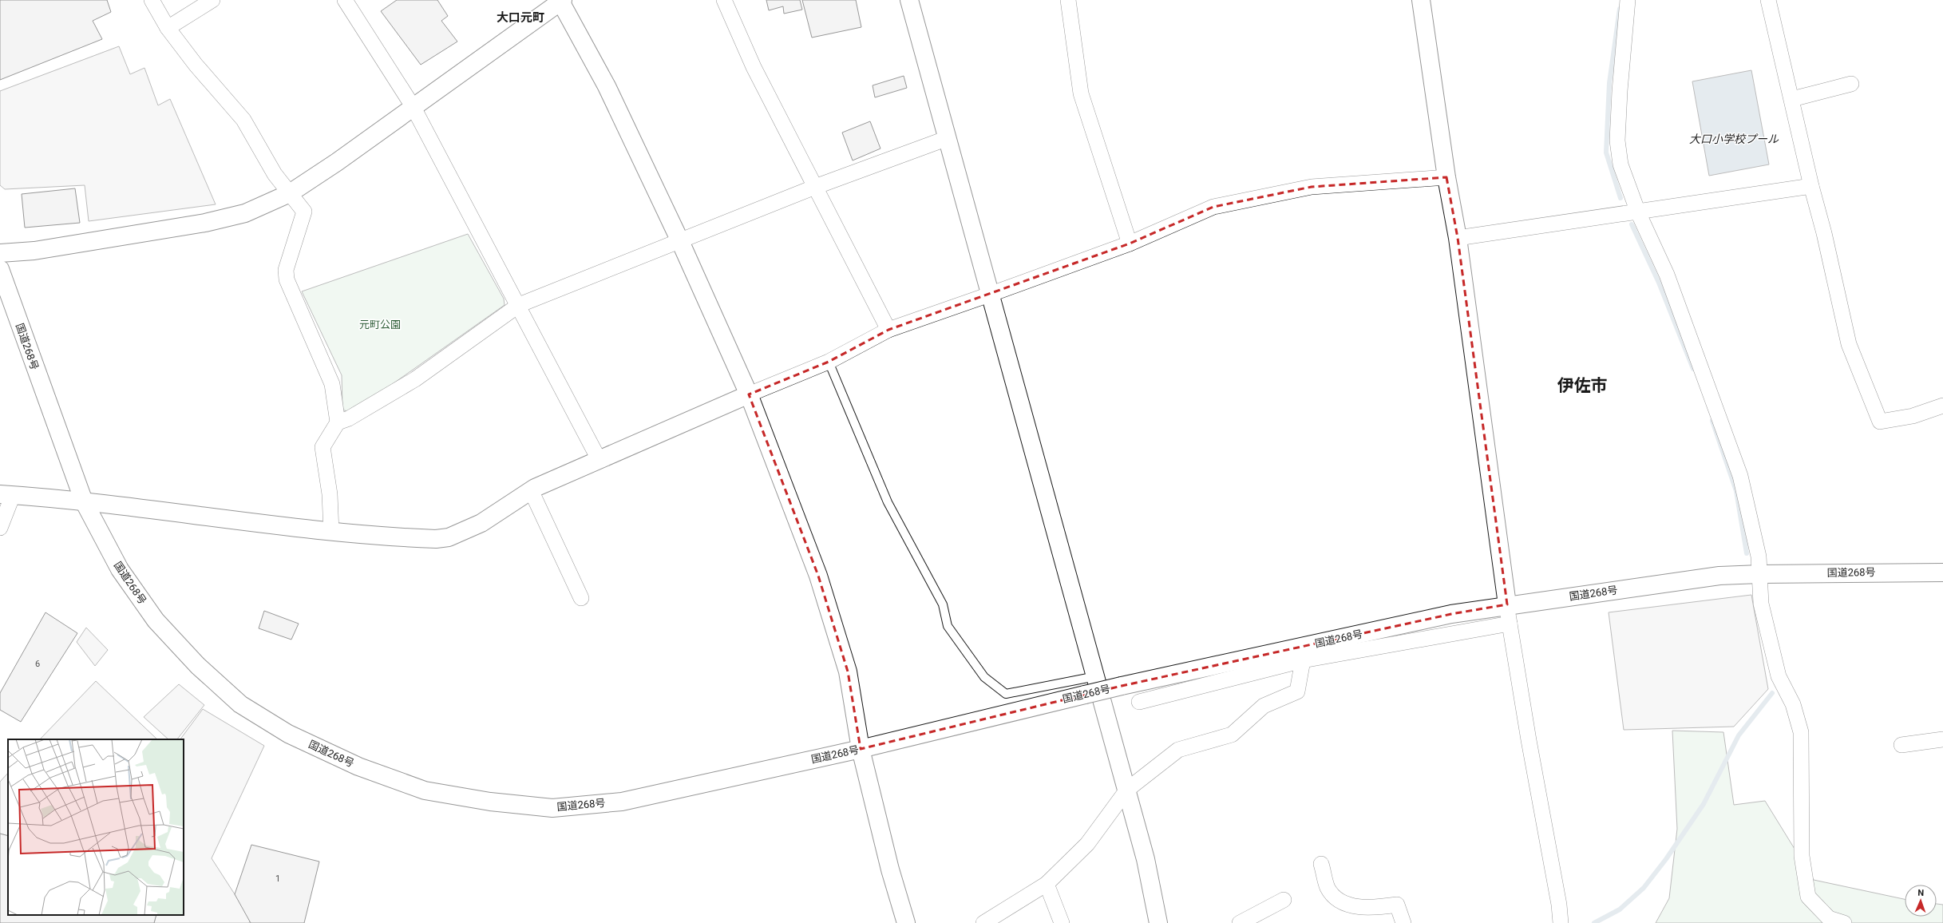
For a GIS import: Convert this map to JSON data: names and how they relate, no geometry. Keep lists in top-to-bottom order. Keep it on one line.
{"streets":{"main road":["国道268号"]},"districts":["大口元町","伊佐市"],"water":["大口小学校プール"],"parks":["元町公園"],"house_numbers":["6","1"],"north":"top"}
